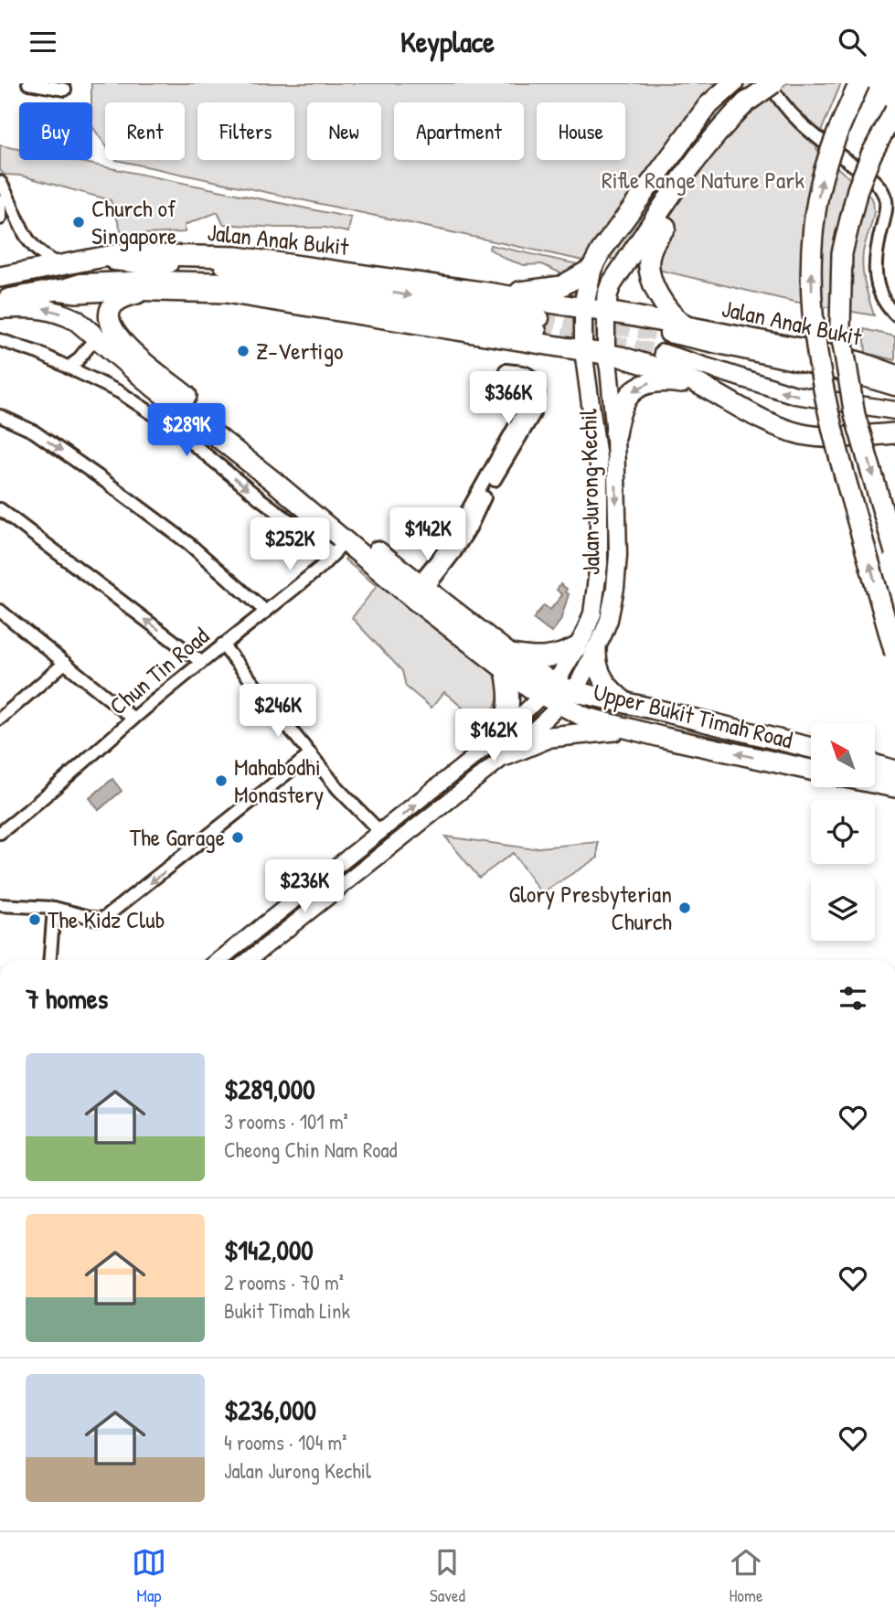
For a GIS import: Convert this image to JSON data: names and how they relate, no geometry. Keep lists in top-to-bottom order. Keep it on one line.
{"streets":{"highway":["Jalan Anak Bukit","Upper Bukit Timah Road"],"main road":["Jalan Jurong Kechil"],"street":["Chun Tin Road"]},"crossings":[["Jalan Anak Bukit","Jalan Jurong Kechil"],["Jalan Anak Bukit","Upper Bukit Timah Road"],["Jalan Jurong Kechil","Upper Bukit Timah Road"],["Chun Tin Road","Upper Bukit Timah Road"]],"parks":["Rifle Range Nature Park"],"places":["Church of Singapore","Z-Vertigo","Mahabodhi Monastery","The Garage","Glory Presbyterian Church","The Kidz Club"],"north":"top left","page":{"header":"Keyplace","chip":["Buy","Rent","Filters","New","Apartment","House"],"price":["$366K","$289K","$142K","$252K","$246K","$162K","$236K"],"heading":"7 homes","list":[{"name":"$289,000","note":"3 rooms · 101 m² · Cheong Chin Nam Road"},{"name":"$142,000","note":"2 rooms · 70 m² · Bukit Timah Link"},{"name":"$236,000","note":"4 rooms · 104 m² · Jalan Jurong Kechil"}],"tabs":["Map","Saved","Home"]}}
